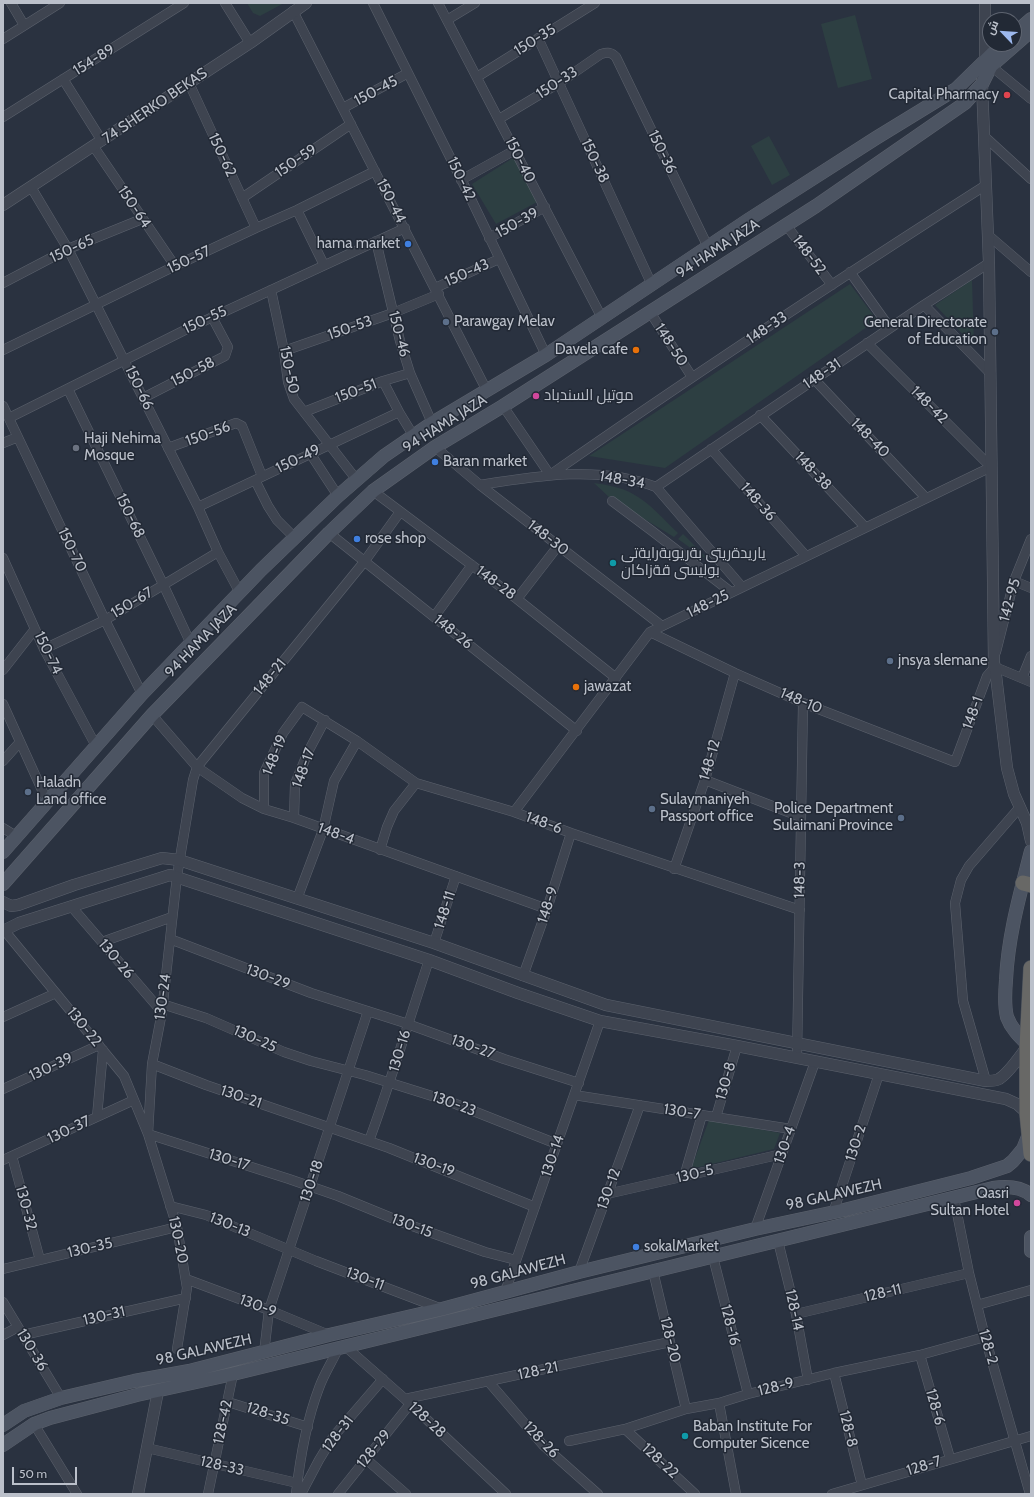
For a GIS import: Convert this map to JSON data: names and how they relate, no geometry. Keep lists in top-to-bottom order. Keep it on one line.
{"streets":{"main road":["94 HAMA JAZA","98 GALAWEZH"],"street":["150-35","154-89","150-33","150-45","74 SHERKO BEKAS","150-36","150-62","150-40","150-59","150-38","150-42","150-44","150-64","150-39","150-65","148-52","150-57","150-43","150-55","150-53","148-33","150-46","148-50","150-50","150-58","148-31","150-66","150-51","148-42","150-56","148-40","150-49","148-38","148-34","148-36","150-68","148-30","150-70","148-28","142-95","150-67","148-25","148-26","150-74","148-21","148-10","148-1","148-19","148-12","148-17","148-6","148-4","148-3","148-9","148-11","130-26","130-29","130-24","130-22","130-25","130-27","130-16","130-39","130-8","130-21","130-23","130-7","130-37","130-2","130-4","130-14","130-17","130-19","130-5","130-18","130-12","130-32","130-13","130-15","130-20","130-35","130-11","128-11","130-9","128-14","130-31","128-16","128-20","128-2","130-36","128-21","128-9","128-6","128-35","128-28","128-42","128-8","128-31","128-26","128-29","128-22","128-33","128-7"]},"crossings":[["150-35","150-40"],["150-35","150-38"],["154-89","150-64"],["150-33","150-36"],["150-33","150-40"],["150-33","150-38"],["150-45","150-42"],["150-45","150-44"],["74 SHERKO BEKAS","150-62"],["74 SHERKO BEKAS","150-44"],["74 SHERKO BEKAS","150-64"],["74 SHERKO BEKAS","150-66"],["150-36","94 HAMA JAZA"],["150-62","150-59"],["150-62","150-57"],["150-40","150-39"],["150-40","94 HAMA JAZA"],["150-59","150-44"],["150-38","94 HAMA JAZA"],["150-42","150-39"],["150-42","94 HAMA JAZA"],["150-42","150-43"],["150-44","94 HAMA JAZA"],["150-44","150-57"],["150-44","150-43"],["150-44","150-55"],["150-44","150-53"],["150-64","150-65"],["150-64","150-57"],["150-65","150-66"],["94 HAMA JAZA","148-52"],["94 HAMA JAZA","150-46"],["94 HAMA JAZA","148-50"],["94 HAMA JAZA","150-50"],["94 HAMA JAZA","150-66"],["94 HAMA JAZA","150-56"],["94 HAMA JAZA","150-68"],["94 HAMA JAZA","148-30"],["94 HAMA JAZA","150-70"],["94 HAMA JAZA","148-28"],["94 HAMA JAZA","148-26"],["94 HAMA JAZA","150-74"],["94 HAMA JAZA","148-4"],["148-52","148-33"],["150-57","150-66"],["150-43","150-53"],["150-55","150-46"],["150-55","150-50"],["150-55","150-58"],["150-55","150-66"],["150-55","150-68"],["150-55","150-70"],["150-53","150-46"],["150-53","150-50"],["148-33","148-50"],["148-33","148-34"],["150-46","150-51"],["150-50","150-51"],["150-50","150-49"],["150-58","150-66"],["148-31","148-42"],["148-31","148-40"],["148-31","148-38"],["148-31","148-34"],["148-31","148-36"],["150-66","150-56"],["150-66","150-49"],["150-66","150-67"],["148-42","148-25"],["150-56","150-49"],["148-40","148-25"],["148-38","148-25"],["148-34","148-30"],["148-34","148-25"],["148-36","148-25"],["150-68","150-67"],["148-30","148-25"],["150-70","150-67"],["148-28","148-25"],["148-28","148-21"],["142-95","148-1"],["150-67","150-74"],["148-25","148-26"],["148-25","148-10"],["148-25","148-6"],["148-26","148-21"],["148-21","148-4"],["148-21","130-24"],["148-10","148-1"],["148-10","148-12"],["148-10","148-3"],["148-19","148-6"],["148-19","148-4"],["148-12","148-6"],["148-17","148-6"],["148-17","148-4"],["148-6","148-3"],["148-6","148-9"],["148-4","148-9"],["148-4","148-11"],["130-26","130-24"],["130-26","130-25"],["130-29","130-24"],["130-29","130-27"],["130-29","130-18"],["130-24","130-22"],["130-24","130-25"],["130-24","130-21"],["130-24","130-17"],["130-24","130-20"],["130-22","130-39"],["130-22","130-37"],["130-22","130-17"],["130-22","130-20"],["130-25","130-23"],["130-25","130-18"],["130-27","130-16"],["130-27","130-14"],["130-27","130-18"],["130-16","130-23"],["130-16","130-19"],["130-8","130-7"],["130-21","130-19"],["130-21","130-18"],["130-23","130-14"],["130-23","130-18"],["130-7","130-4"],["130-7","130-14"],["130-7","130-12"],["130-37","130-32"],["130-2","98 GALAWEZH"],["130-4","130-5"],["130-4","98 GALAWEZH"],["130-14","130-19"],["130-14","98 GALAWEZH"],["130-14","130-15"],["130-17","130-18"],["130-17","130-15"],["130-17","130-20"],["130-19","130-18"],["130-5","130-12"],["130-18","98 GALAWEZH"],["130-18","130-13"],["130-18","130-15"],["130-18","130-11"],["130-18","130-9"],["130-12","98 GALAWEZH"],["98 GALAWEZH","130-11"],["98 GALAWEZH","130-9"],["98 GALAWEZH","128-14"],["98 GALAWEZH","128-16"],["98 GALAWEZH","128-20"],["98 GALAWEZH","128-2"],["98 GALAWEZH","130-36"],["98 GALAWEZH","128-28"],["98 GALAWEZH","128-42"],["130-32","130-35"],["130-13","130-20"],["130-13","130-11"],["130-20","130-35"],["130-20","130-9"],["130-20","130-31"],["128-11","128-14"],["128-11","128-2"],["128-14","128-9"],["130-31","130-36"],["128-16","128-9"],["128-20","128-21"],["128-20","128-9"],["128-2","128-9"],["128-2","128-7"],["128-21","128-28"],["128-21","128-26"],["128-21","128-29"],["128-9","128-6"],["128-9","128-8"],["128-9","128-22"],["128-6","128-7"],["128-35","128-42"],["128-28","128-31"],["128-28","128-29"],["128-42","128-33"],["128-8","128-7"]],"places":["Capital Pharmacy","hama market","Parawgay Melav","General Directorate of Education","Davela cafe","موتيل السندباد","Haji Nehima Mosque","Baran market","rose shop","ياريدةريتى بةريوبةرايةتى بوليسى قةزاكان","jnsya slemane","jawazat","Haladn Land office","Sulaymaniyeh Passport office","Police Department Sulaimani Province","Qasri Sultan Hotel","sokalMarket","Baban Institute For Computer Sicence"],"scale_bar":"50 m","north":"top left"}
